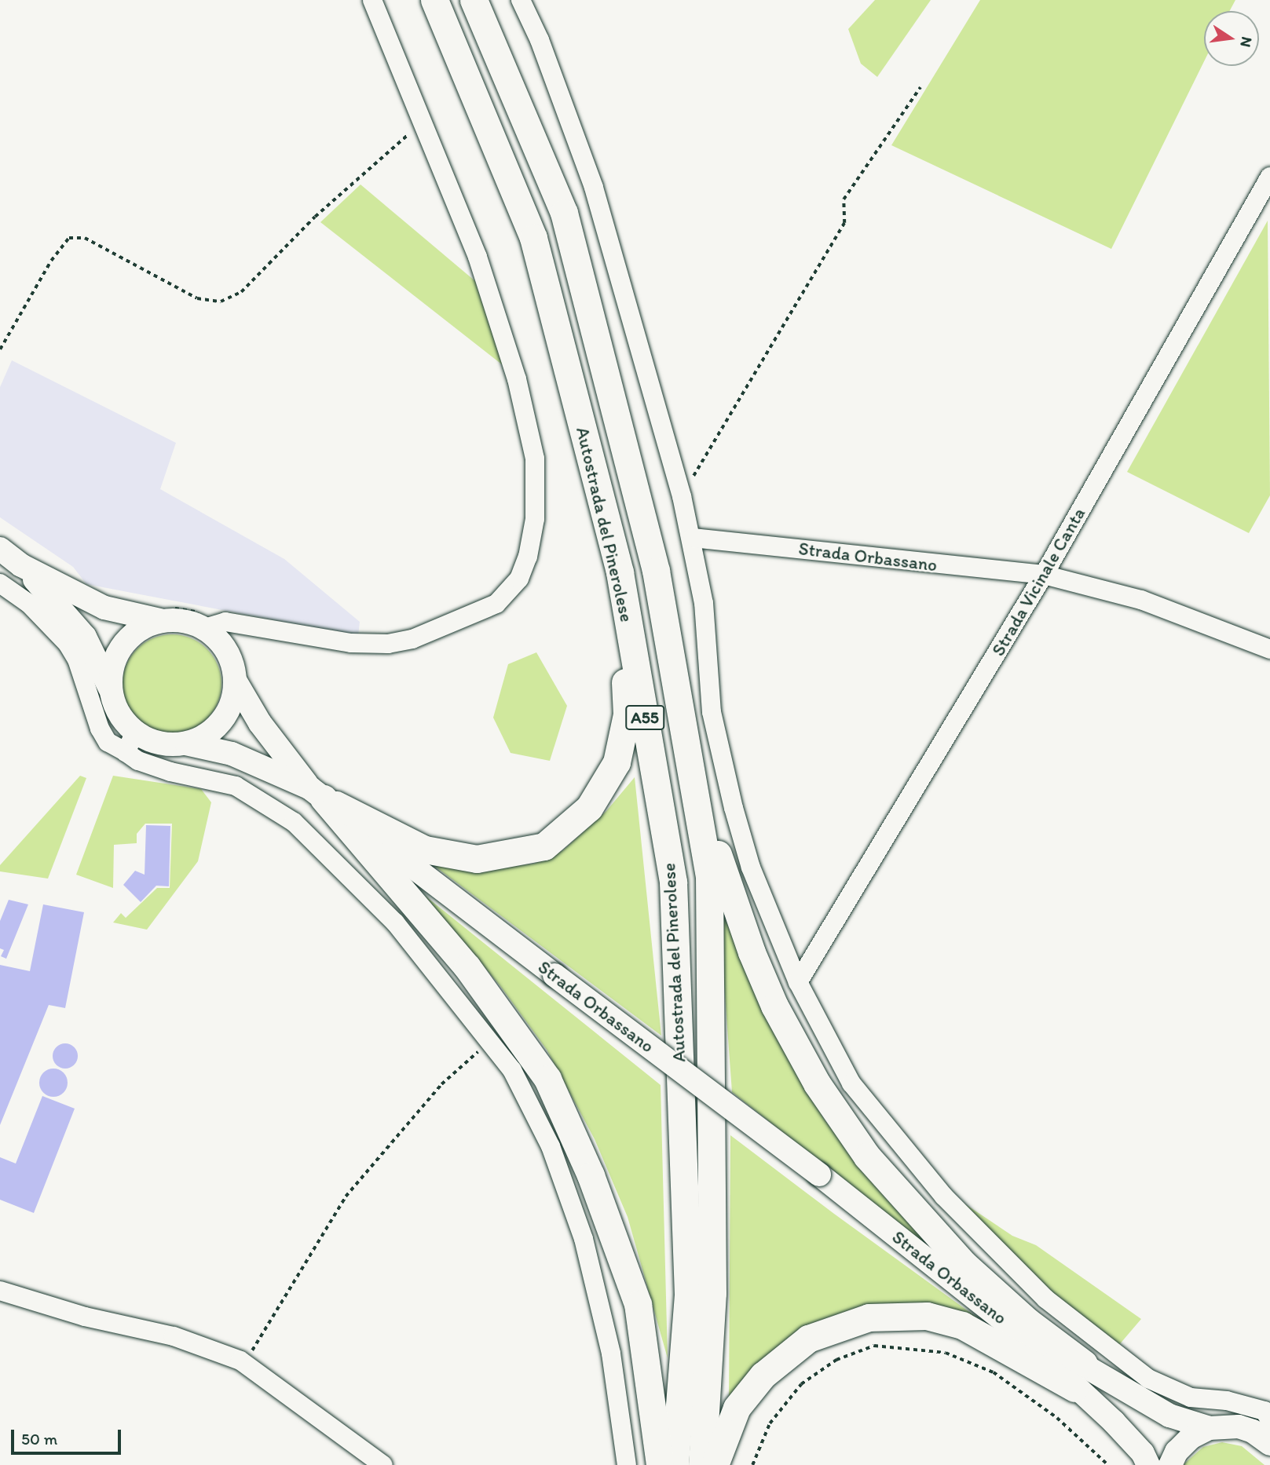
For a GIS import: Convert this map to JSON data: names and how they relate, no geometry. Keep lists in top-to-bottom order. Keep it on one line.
{"streets":{"highway":["Autostrada del Pinerolese","A55"],"main road":["Strada Orbassano"],"street":["Strada Vicinale Canta"]},"crossings":[["Strada Orbassano","Strada Vicinale Canta"]],"scale_bar":"50 m","north":"right"}
